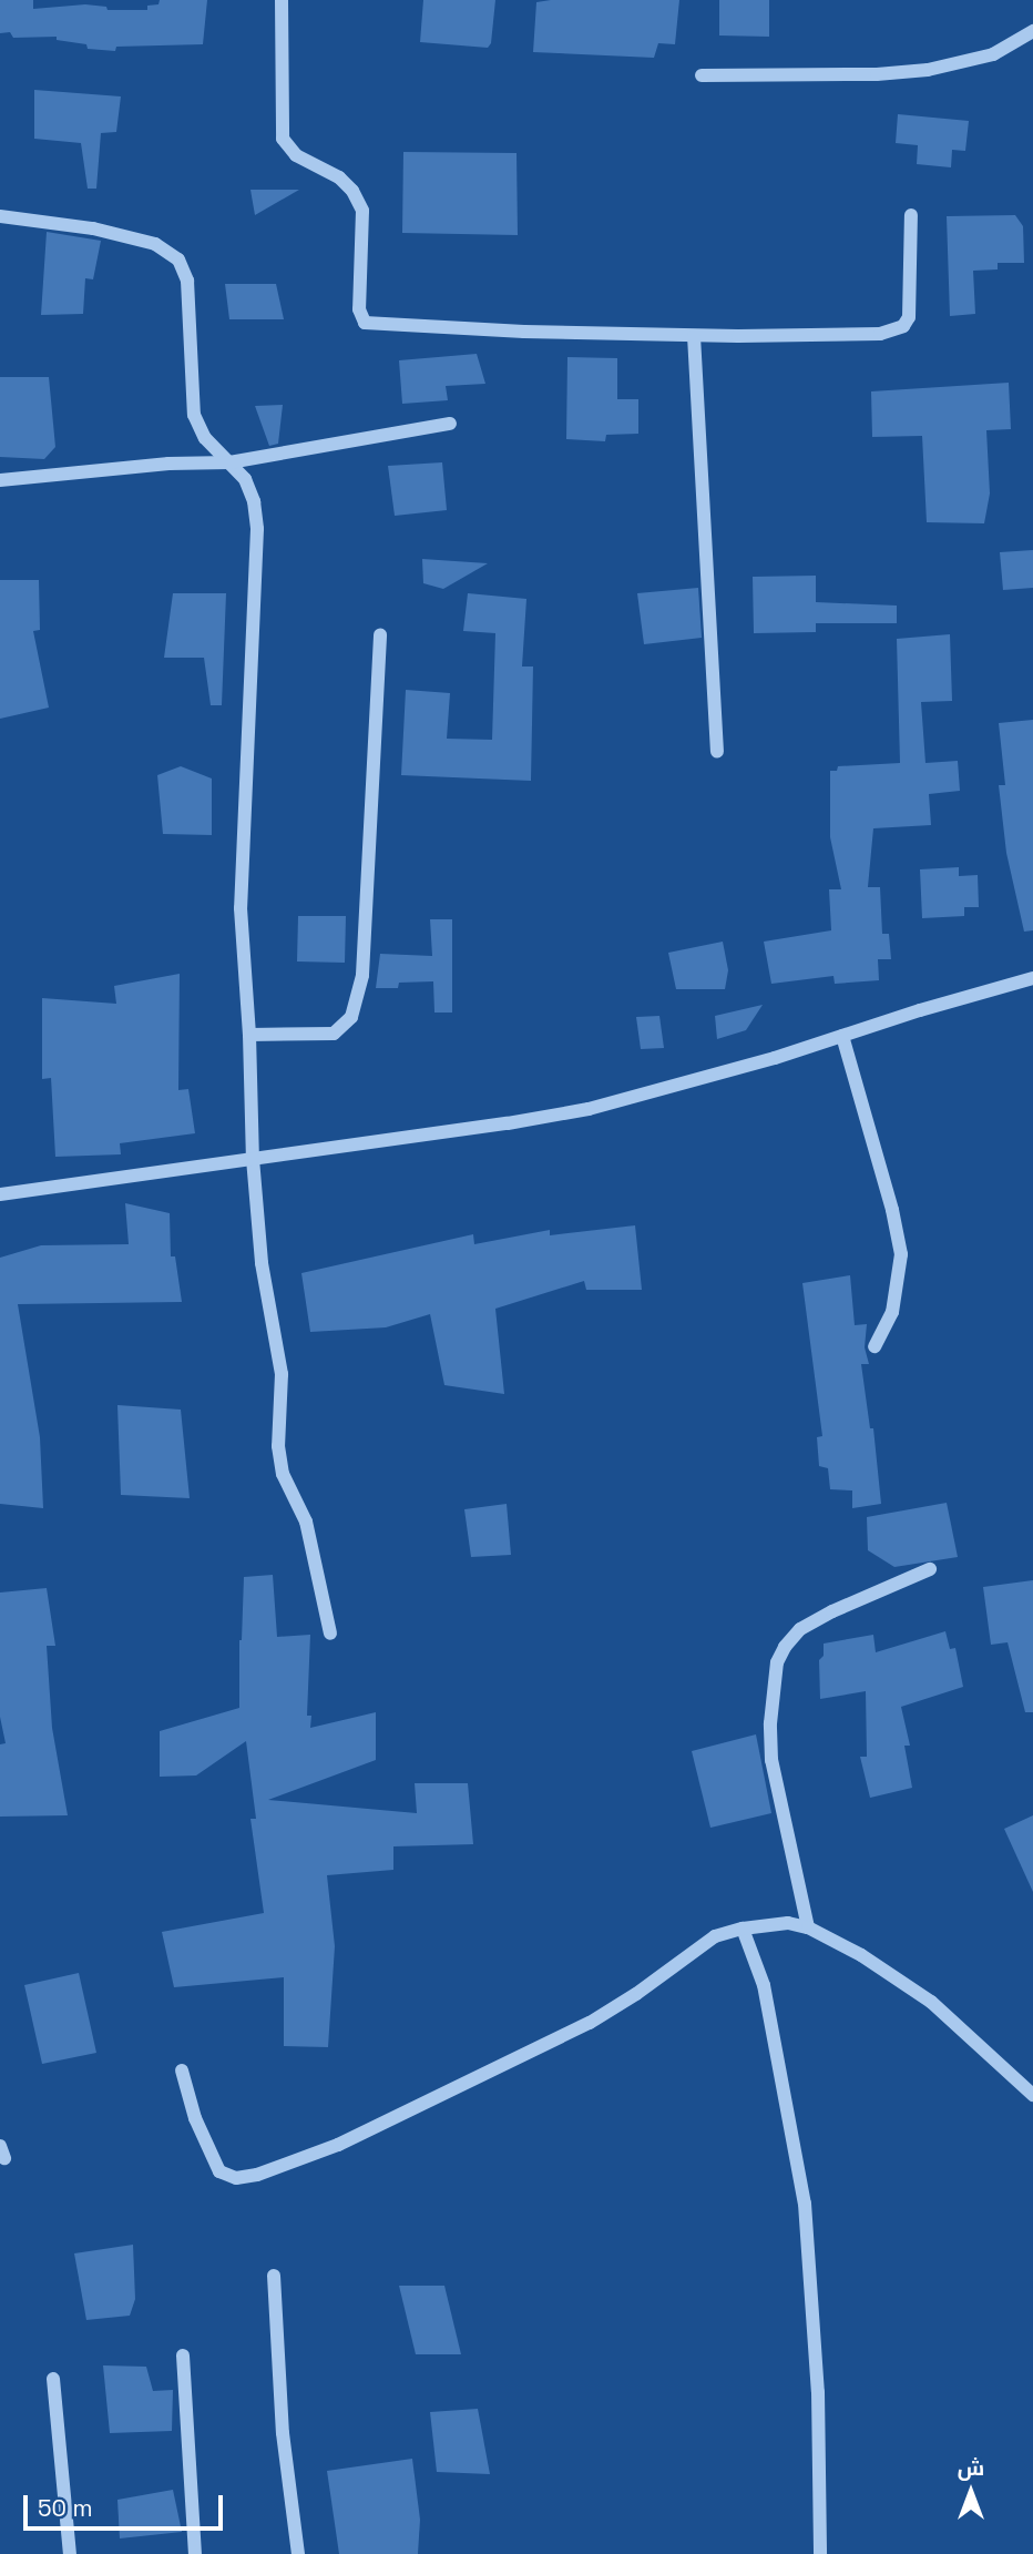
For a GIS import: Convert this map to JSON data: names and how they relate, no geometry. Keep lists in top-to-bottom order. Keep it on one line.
{"scale_bar":"50 m","north":"top"}
